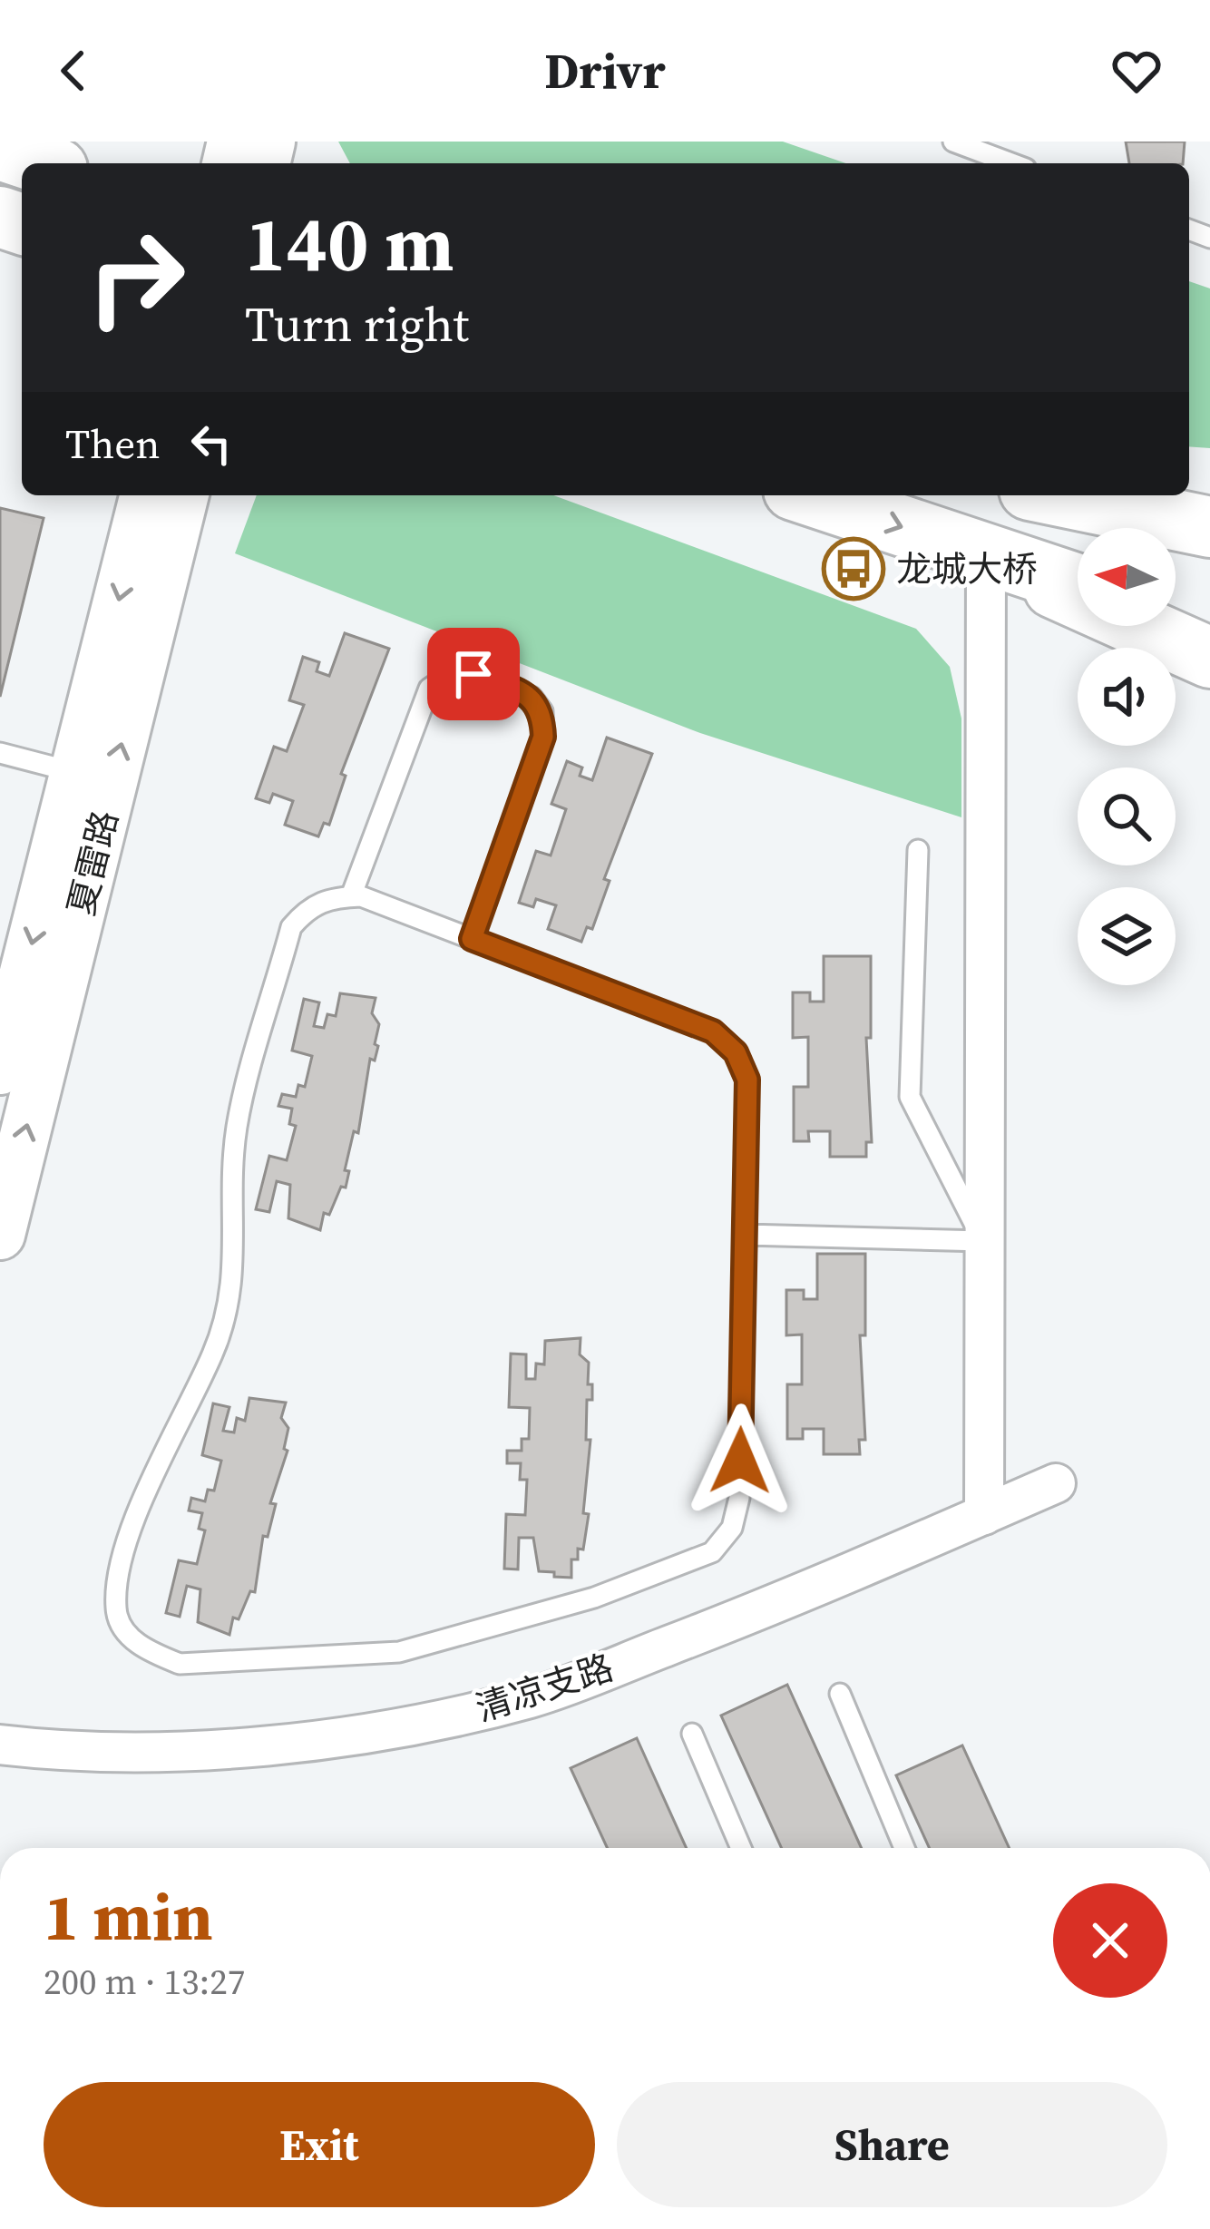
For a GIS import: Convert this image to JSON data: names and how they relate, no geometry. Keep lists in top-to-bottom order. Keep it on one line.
{"streets":{"street":["夏雷路","清凉支路"]},"places":{"bus stop":["龙城大桥"]},"north":"left","page":{"header":"Drivr","turn":["140 m","Turn right"],"then":"Then","heading":["1 min","200 m · 13:27"],"buttons":["Exit","Share"]}}
